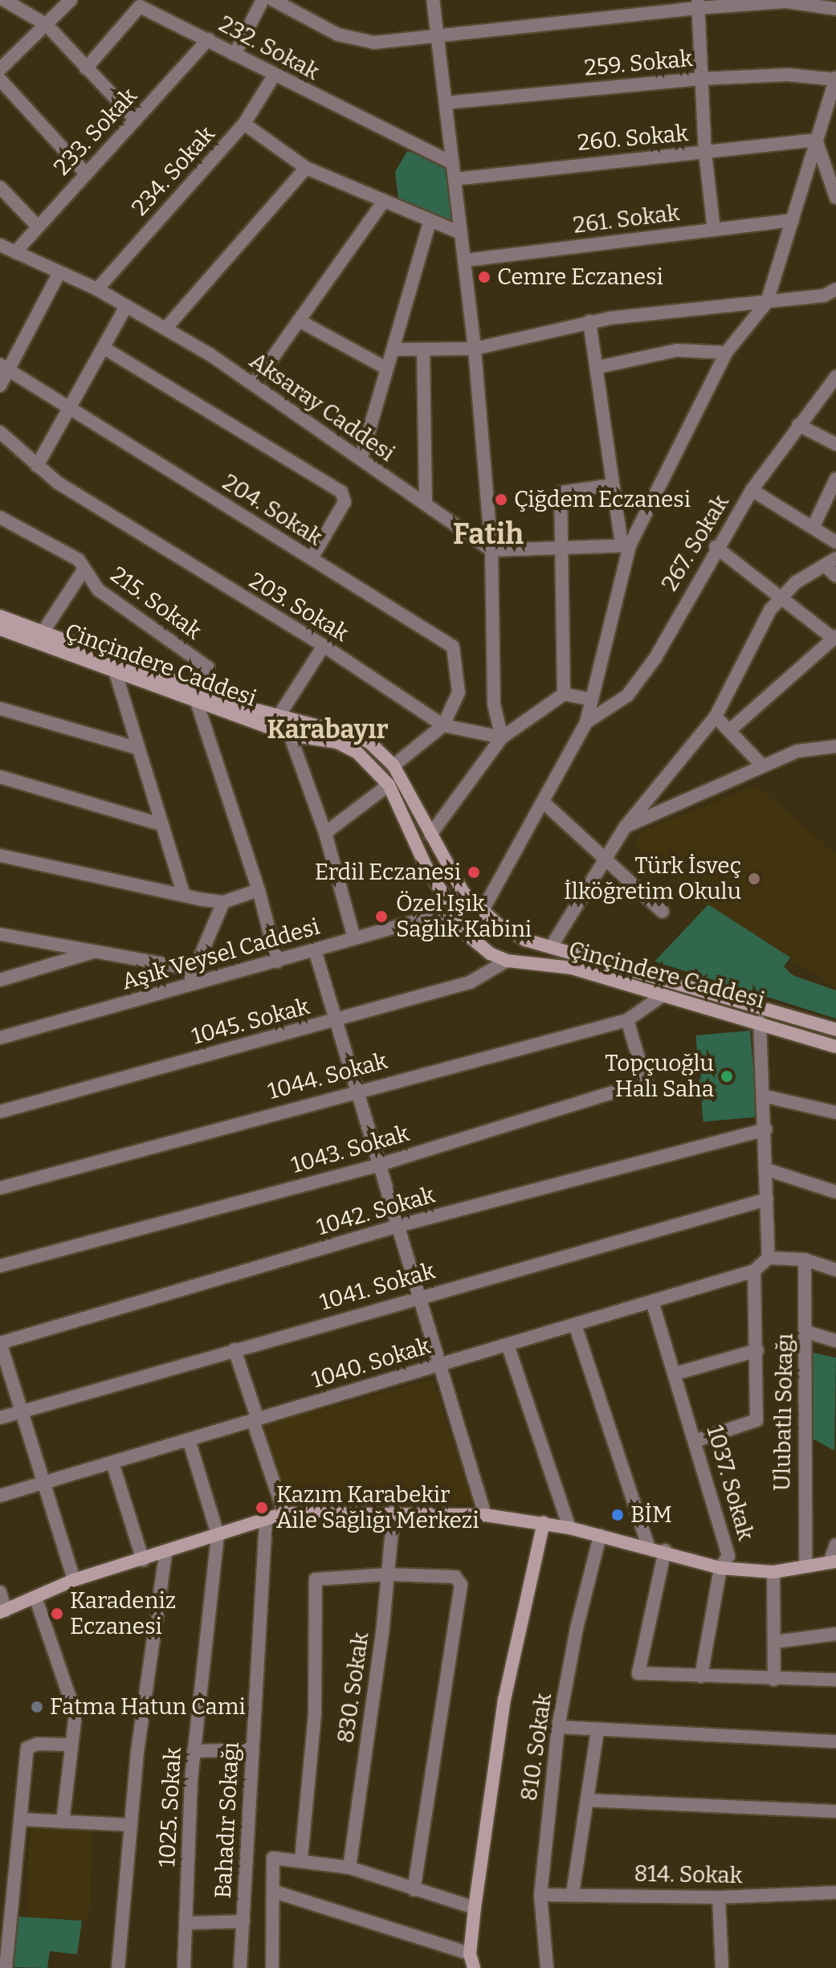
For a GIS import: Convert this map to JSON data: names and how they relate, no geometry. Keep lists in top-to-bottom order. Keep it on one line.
{"streets":{"main road":["Çinçindere Caddesi"],"street":["232. Sokak","259. Sokak","233. Sokak","260. Sokak","234. Sokak","261. Sokak","Aksaray Caddesi","204. Sokak","267. Sokak","215. Sokak","203. Sokak","Aşık Veysel Caddesi","1045. Sokak","1044. Sokak","1043. Sokak","1042. Sokak","1041. Sokak","1040. Sokak","Ulubatlı Sokağı","1037. Sokak","830. Sokak","810. Sokak","1025. Sokak","Bahadır Sokağı","814. Sokak"]},"crossings":[["232. Sokak","233. Sokak"],["232. Sokak","234. Sokak"],["233. Sokak","Aksaray Caddesi"],["234. Sokak","Aksaray Caddesi"],["204. Sokak","203. Sokak"],["215. Sokak","Çinçindere Caddesi"],["Çinçindere Caddesi","Aşık Veysel Caddesi"],["Çinçindere Caddesi","1045. Sokak"],["Çinçindere Caddesi","1044. Sokak"],["1044. Sokak","1043. Sokak"],["1040. Sokak","1037. Sokak"],["810. Sokak","814. Sokak"]],"districts":["Fatih","Karabayır"],"places":["Cemre Eczanesi","Çiğdem Eczanesi","Erdil Eczanesi","Türk İsveç İlköğretim Okulu","Özel Işık Sağlık Kabini","Topçuoğlu Halı Saha","Kazım Karabekir Aile Sağlığı Merkezi","BİM","Karadeniz Eczanesi","Fatma Hatun Cami"]}
